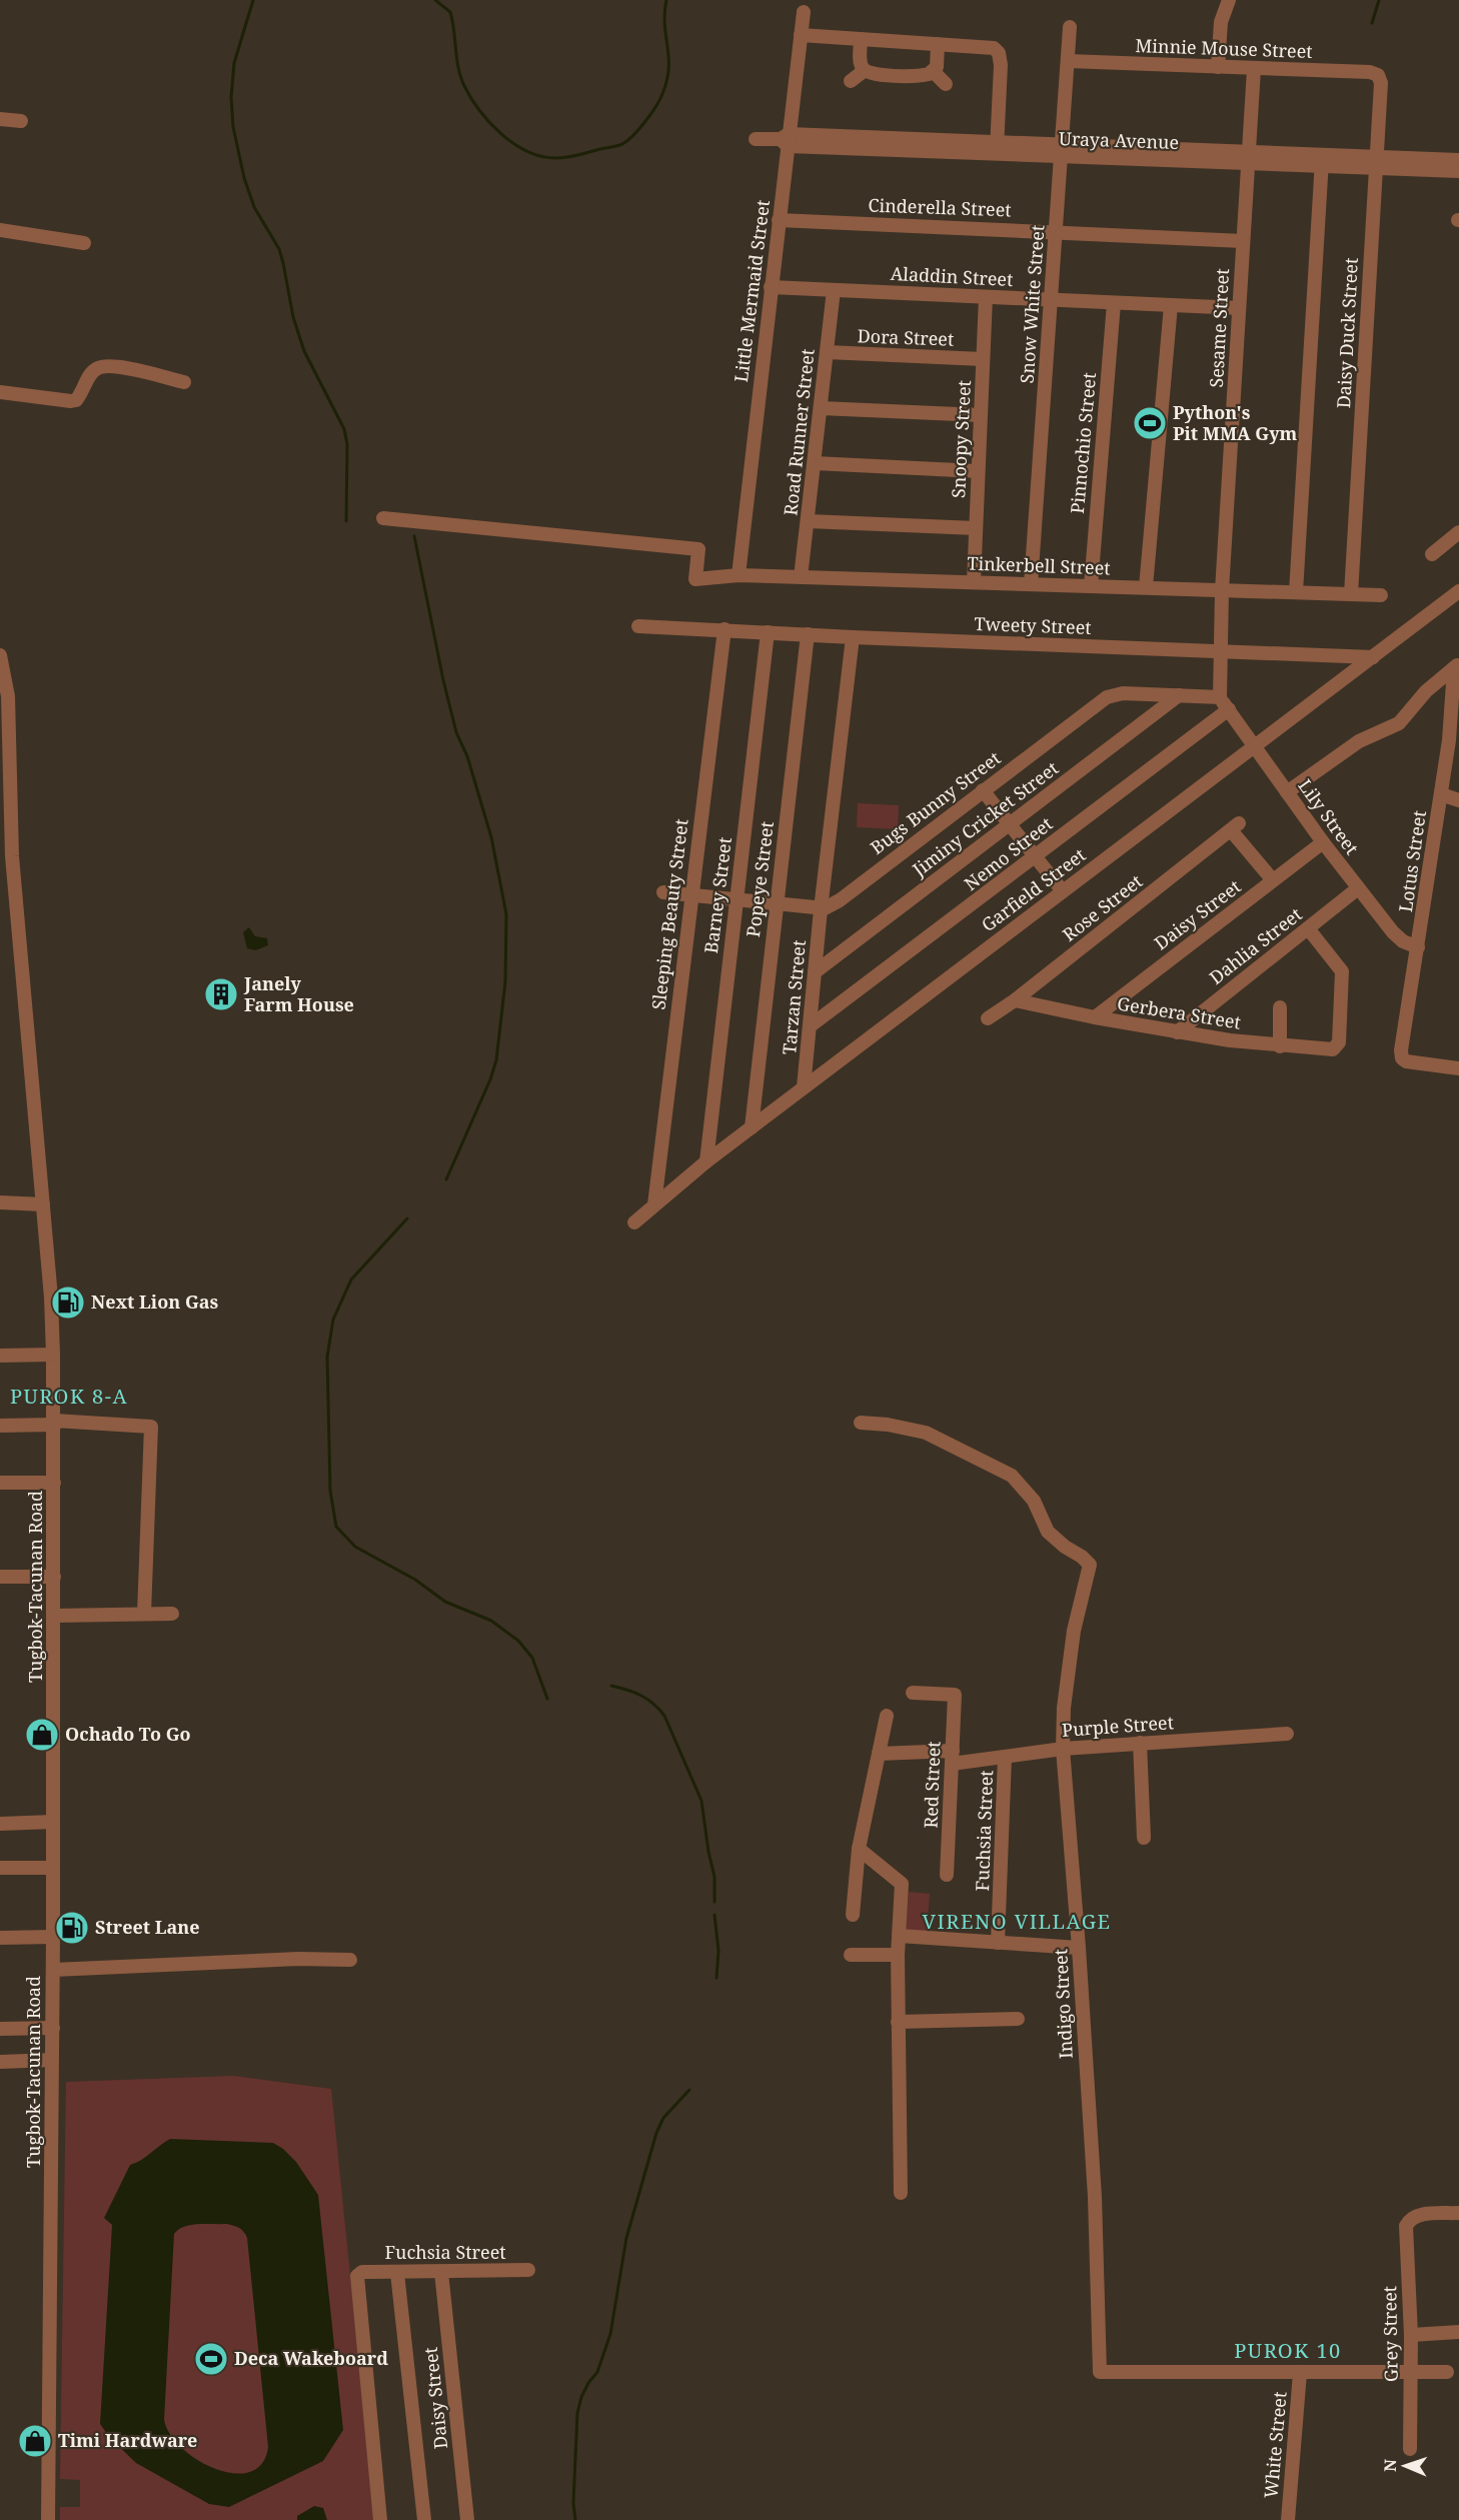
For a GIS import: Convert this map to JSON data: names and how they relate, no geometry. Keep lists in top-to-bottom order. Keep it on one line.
{"streets":{"street":["Minnie Mouse Street","Uraya Avenue","Cinderella Street","Aladdin Street","Little Mermaid Street","Snow White Street","Sesame Street","Daisy Duck Street","Dora Street","Road Runner Street","Snoopy Street","Pinnochio Street","Tinkerbell Street","Tweety Street","Bugs Bunny Street","Lily Street","Jiminy Cricket Street","Nemo Street","Lotus Street","Popeye Street","Garfield Street","Barney Street","Rose Street","Sleeping Beauty Street","Daisy Street","Dahlia Street","Tarzan Street","Gerbera Street","Tugbok-Tacunan Road","Purple Street","Red Street","Fuchsia Street","Indigo Street","Grey Street","White Street"]},"crossings":[["Minnie Mouse Street","Snow White Street"],["Minnie Mouse Street","Sesame Street"],["Minnie Mouse Street","Daisy Duck Street"],["Uraya Avenue","Little Mermaid Street"],["Uraya Avenue","Snow White Street"],["Uraya Avenue","Sesame Street"],["Uraya Avenue","Daisy Duck Street"],["Cinderella Street","Little Mermaid Street"],["Cinderella Street","Snow White Street"],["Cinderella Street","Sesame Street"],["Aladdin Street","Little Mermaid Street"],["Aladdin Street","Snow White Street"],["Aladdin Street","Sesame Street"],["Aladdin Street","Road Runner Street"],["Aladdin Street","Snoopy Street"],["Aladdin Street","Pinnochio Street"],["Little Mermaid Street","Tinkerbell Street"],["Snow White Street","Tinkerbell Street"],["Sesame Street","Tinkerbell Street"],["Sesame Street","Tweety Street"],["Sesame Street","Bugs Bunny Street"],["Sesame Street","Lily Street"],["Daisy Duck Street","Tinkerbell Street"],["Dora Street","Road Runner Street"],["Dora Street","Snoopy Street"],["Road Runner Street","Tinkerbell Street"],["Snoopy Street","Tinkerbell Street"],["Pinnochio Street","Tinkerbell Street"],["Tweety Street","Popeye Street"],["Tweety Street","Garfield Street"],["Tweety Street","Barney Street"],["Tweety Street","Sleeping Beauty Street"],["Bugs Bunny Street","Lily Street"],["Bugs Bunny Street","Jiminy Cricket Street"],["Bugs Bunny Street","Tarzan Street"],["Lily Street","Nemo Street"],["Lily Street","Lotus Street"],["Lily Street","Garfield Street"],["Lily Street","Daisy Street"],["Lily Street","Dahlia Street"],["Jiminy Cricket Street","Tarzan Street"],["Nemo Street","Tarzan Street"],["Popeye Street","Garfield Street"],["Garfield Street","Barney Street"],["Garfield Street","Sleeping Beauty Street"],["Garfield Street","Tarzan Street"],["Rose Street","Daisy Street"],["Rose Street","Gerbera Street"],["Daisy Street","Gerbera Street"],["Daisy Street","Fuchsia Street"],["Dahlia Street","Gerbera Street"],["Purple Street","Red Street"],["Purple Street","Fuchsia Street"],["Purple Street","Indigo Street"],["Indigo Street","White Street"]],"districts":["PUROK 8-A","VIRENO VILLAGE","PUROK 10"],"places":{"sports":["Python's Pit MMA Gym","Deca Wakeboard"],"building":["Janely Farm House"],"fuel station":["Next Lion Gas","Street Lane"],"shop":["Ochado To Go","Timi Hardware"]},"north":"left"}
